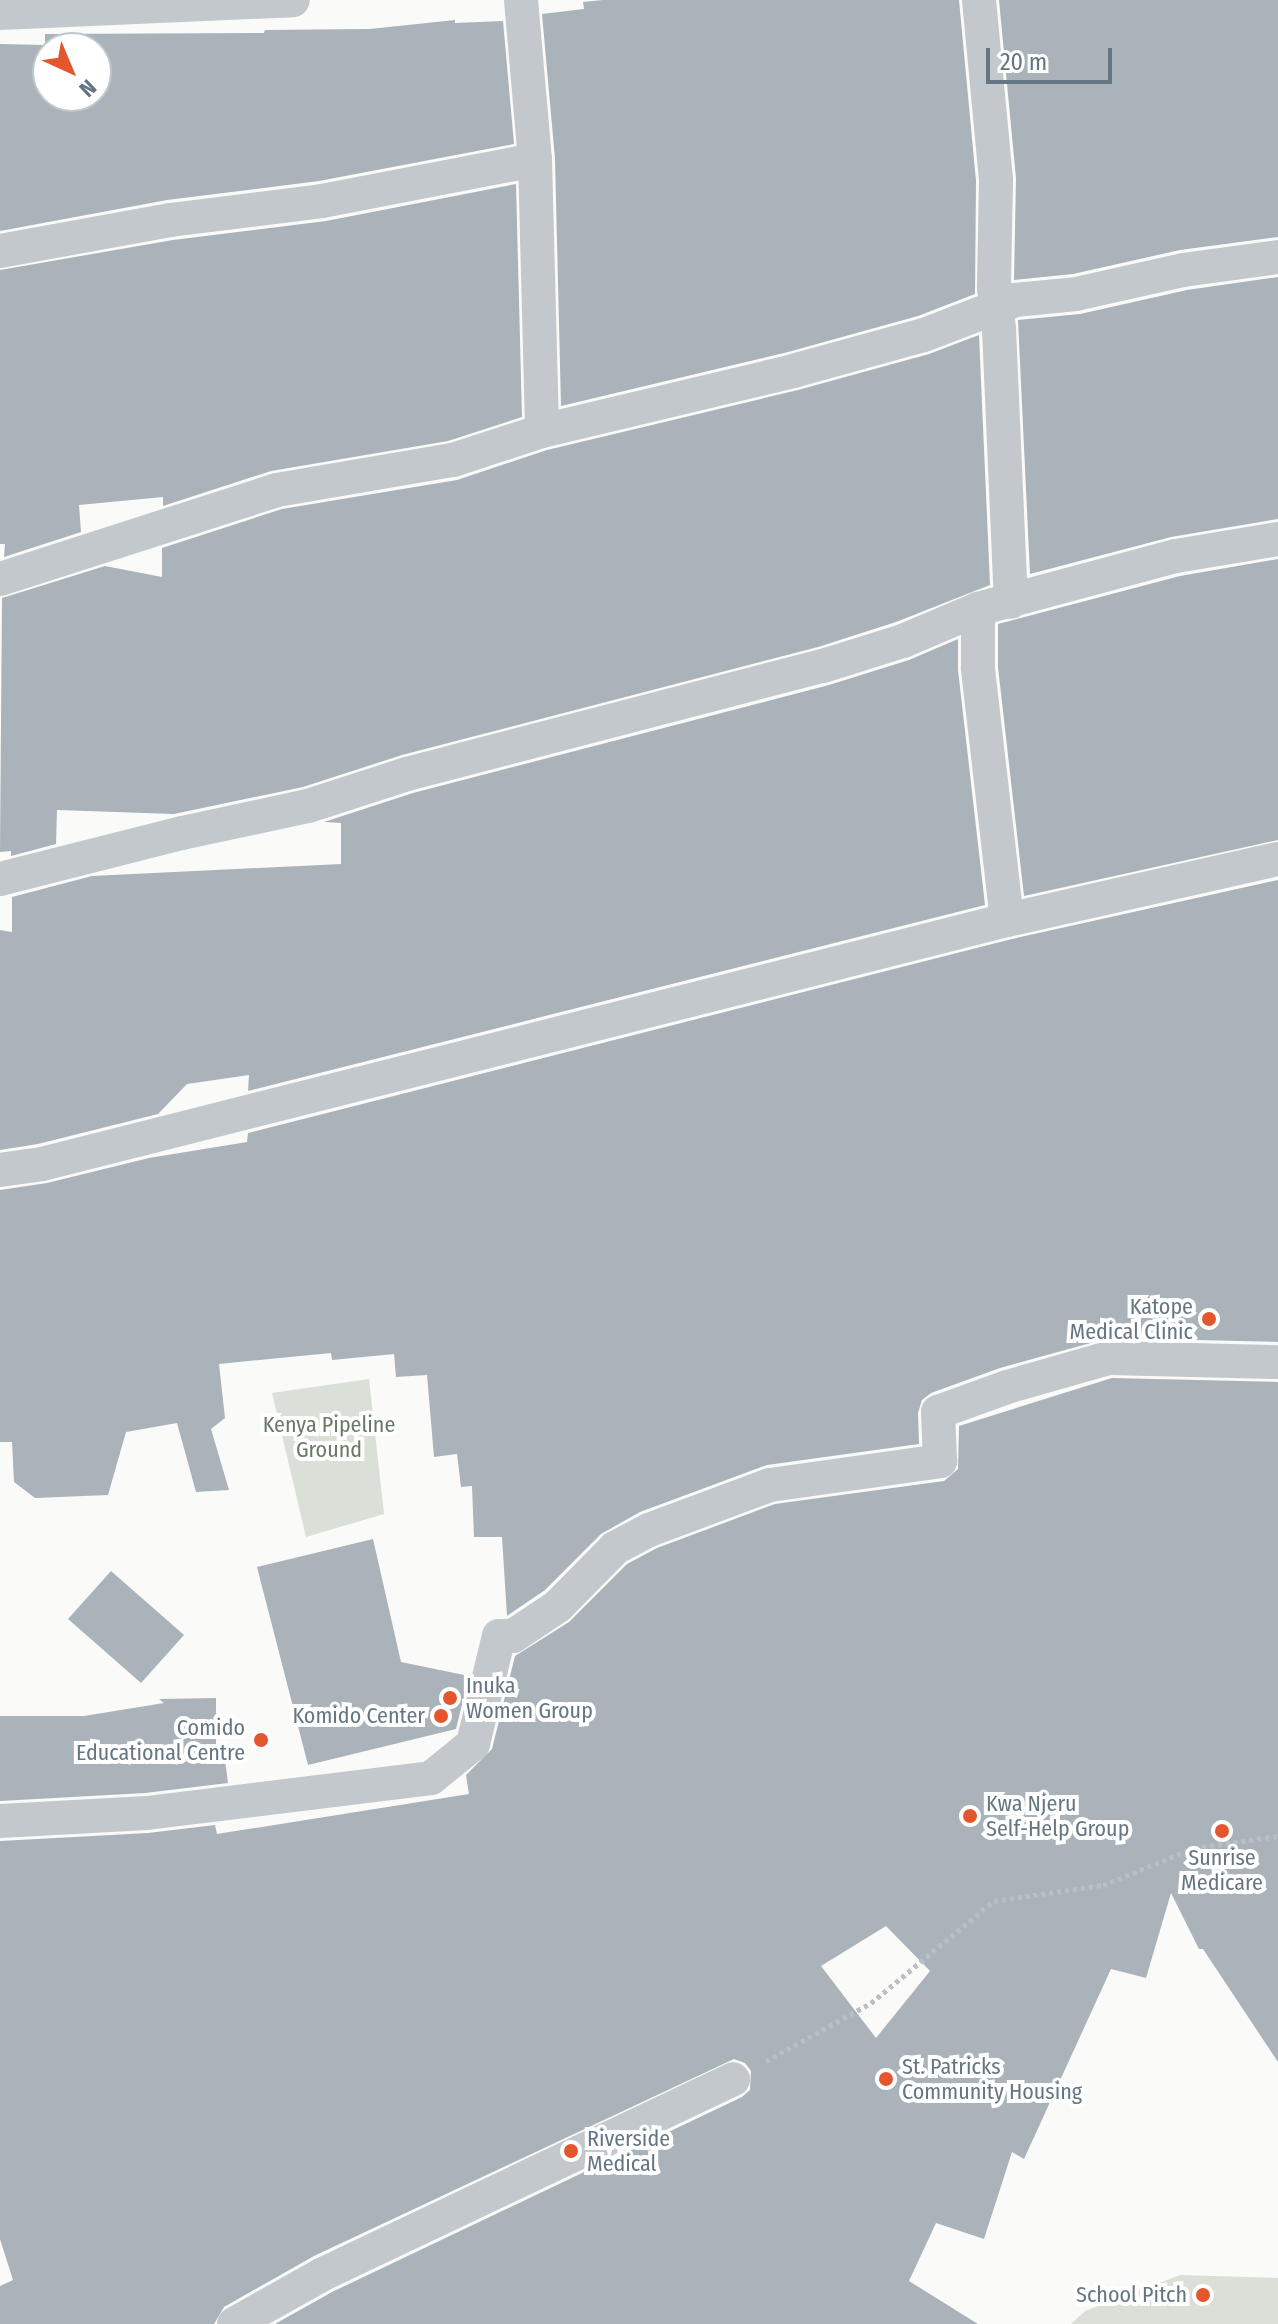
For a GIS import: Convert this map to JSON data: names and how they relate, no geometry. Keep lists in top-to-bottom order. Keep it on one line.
{"parks":["Kenya Pipeline Ground"],"places":["Katope Medical Clinic","Inuka Women Group","Komido Center","Comido Educational Centre","Kwa Njeru Self-Help Group","Sunrise Medicare","St. Patricks Community Housing","Riverside Medical","School Pitch"],"scale_bar":"20 m","north":"bottom right"}
